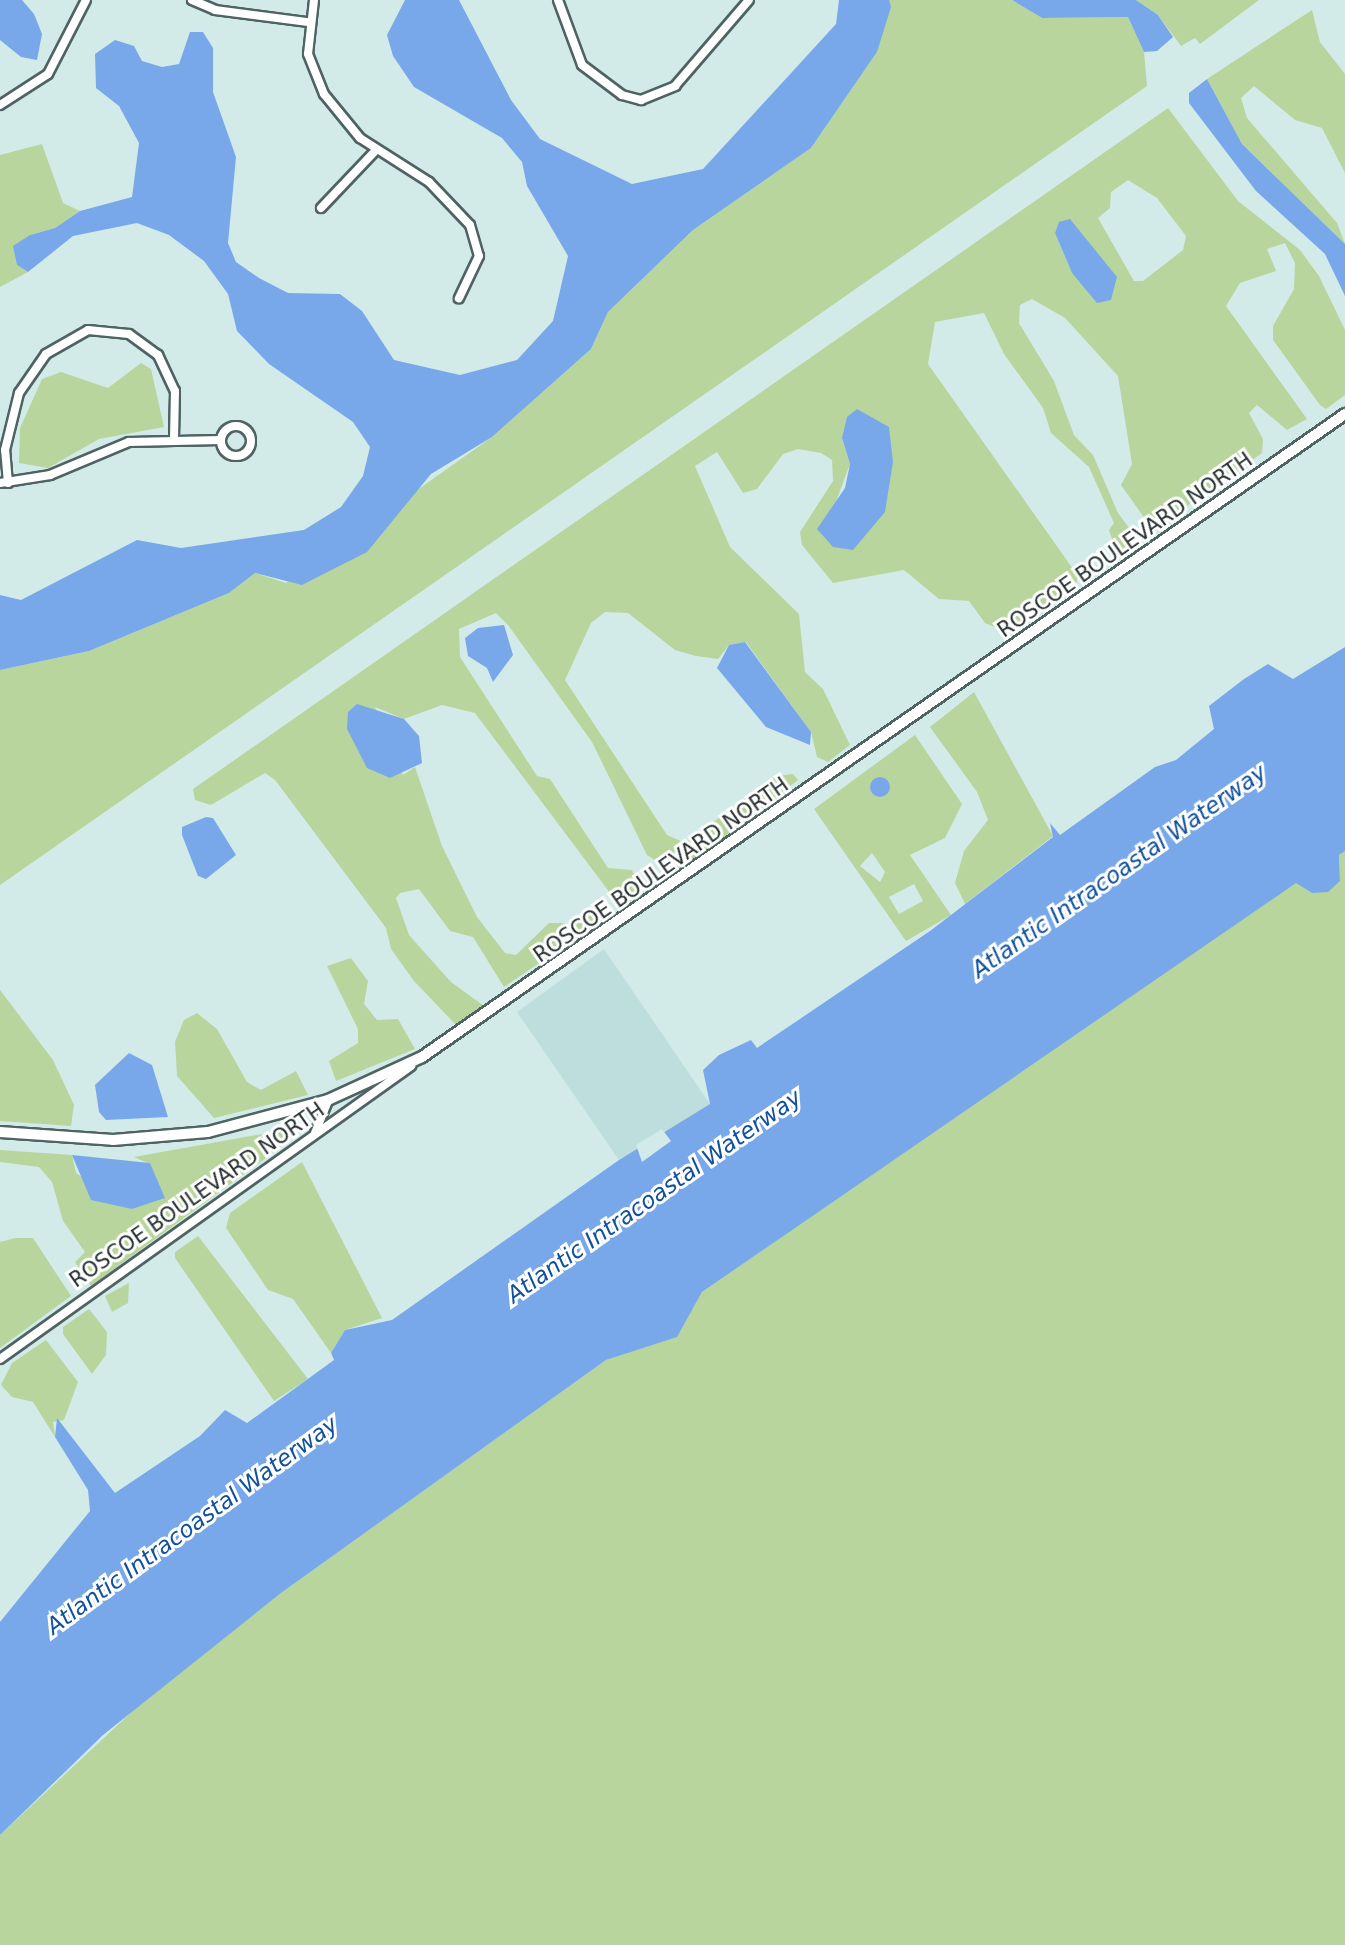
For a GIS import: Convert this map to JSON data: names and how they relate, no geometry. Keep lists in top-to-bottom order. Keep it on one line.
{"streets":{"street":["ROSCOE BOULEVARD NORTH"]},"water":["Atlantic Intracoastal Waterway"]}
